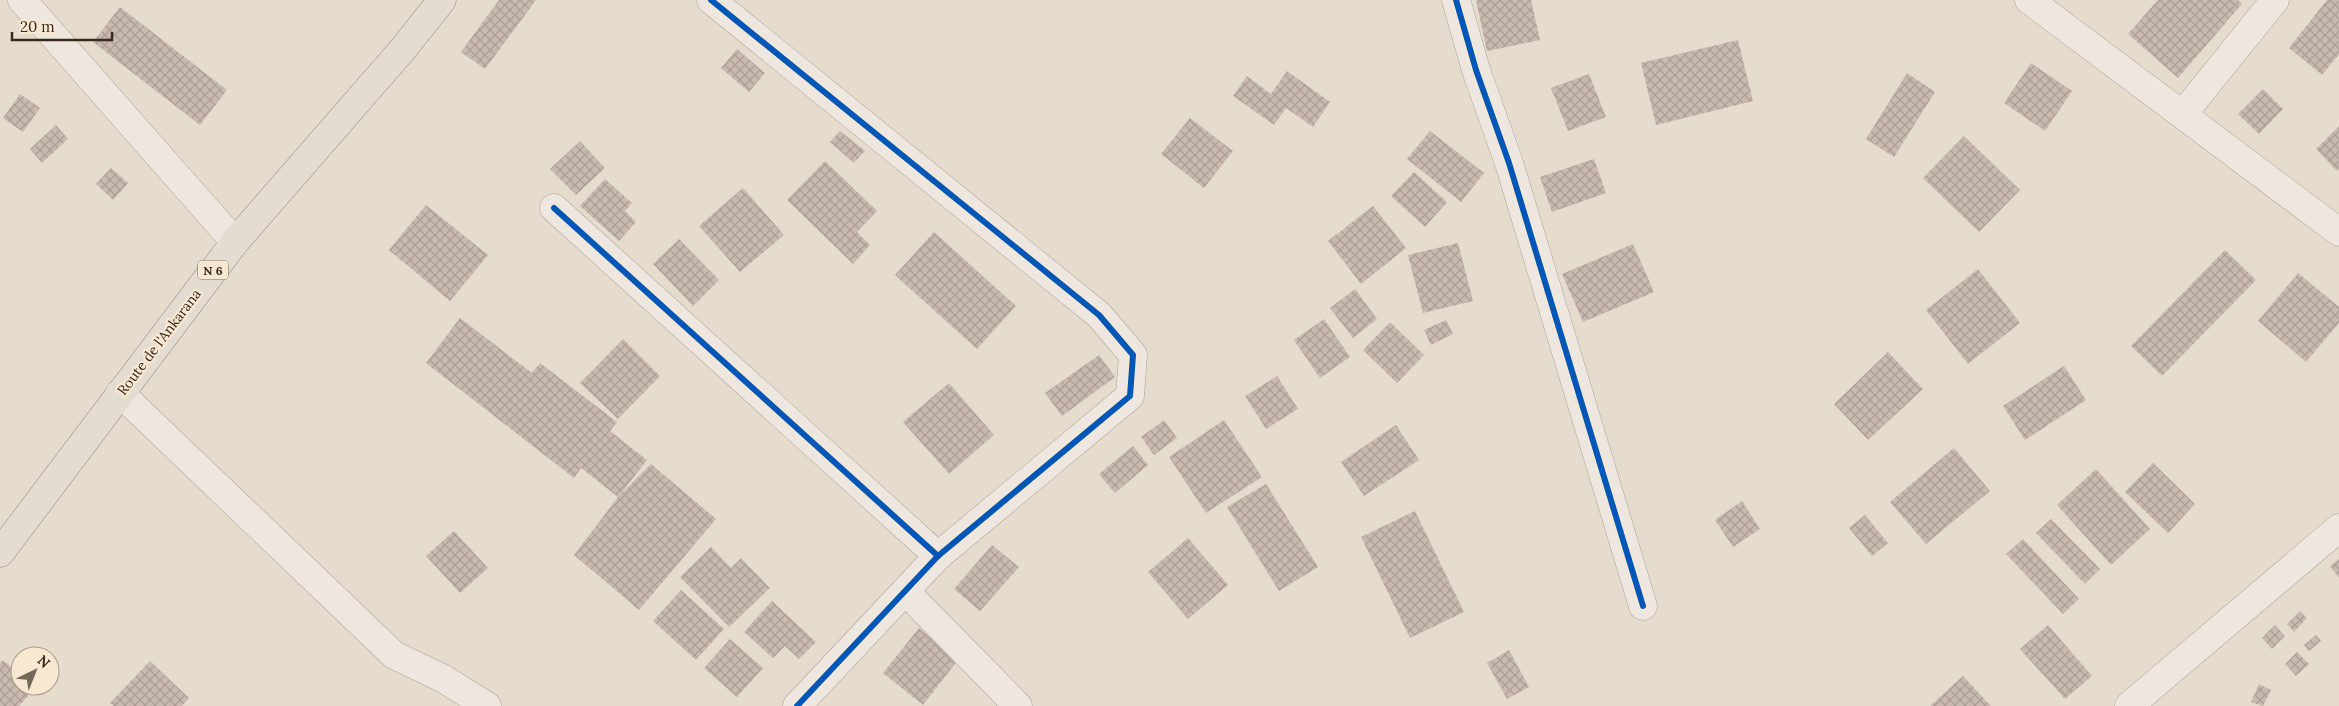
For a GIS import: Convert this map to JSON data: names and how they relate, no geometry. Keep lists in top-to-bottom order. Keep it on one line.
{"streets":{"main road":["N 6","Route de l'Ankarana"]},"scale_bar":"20 m","north":"top right"}
